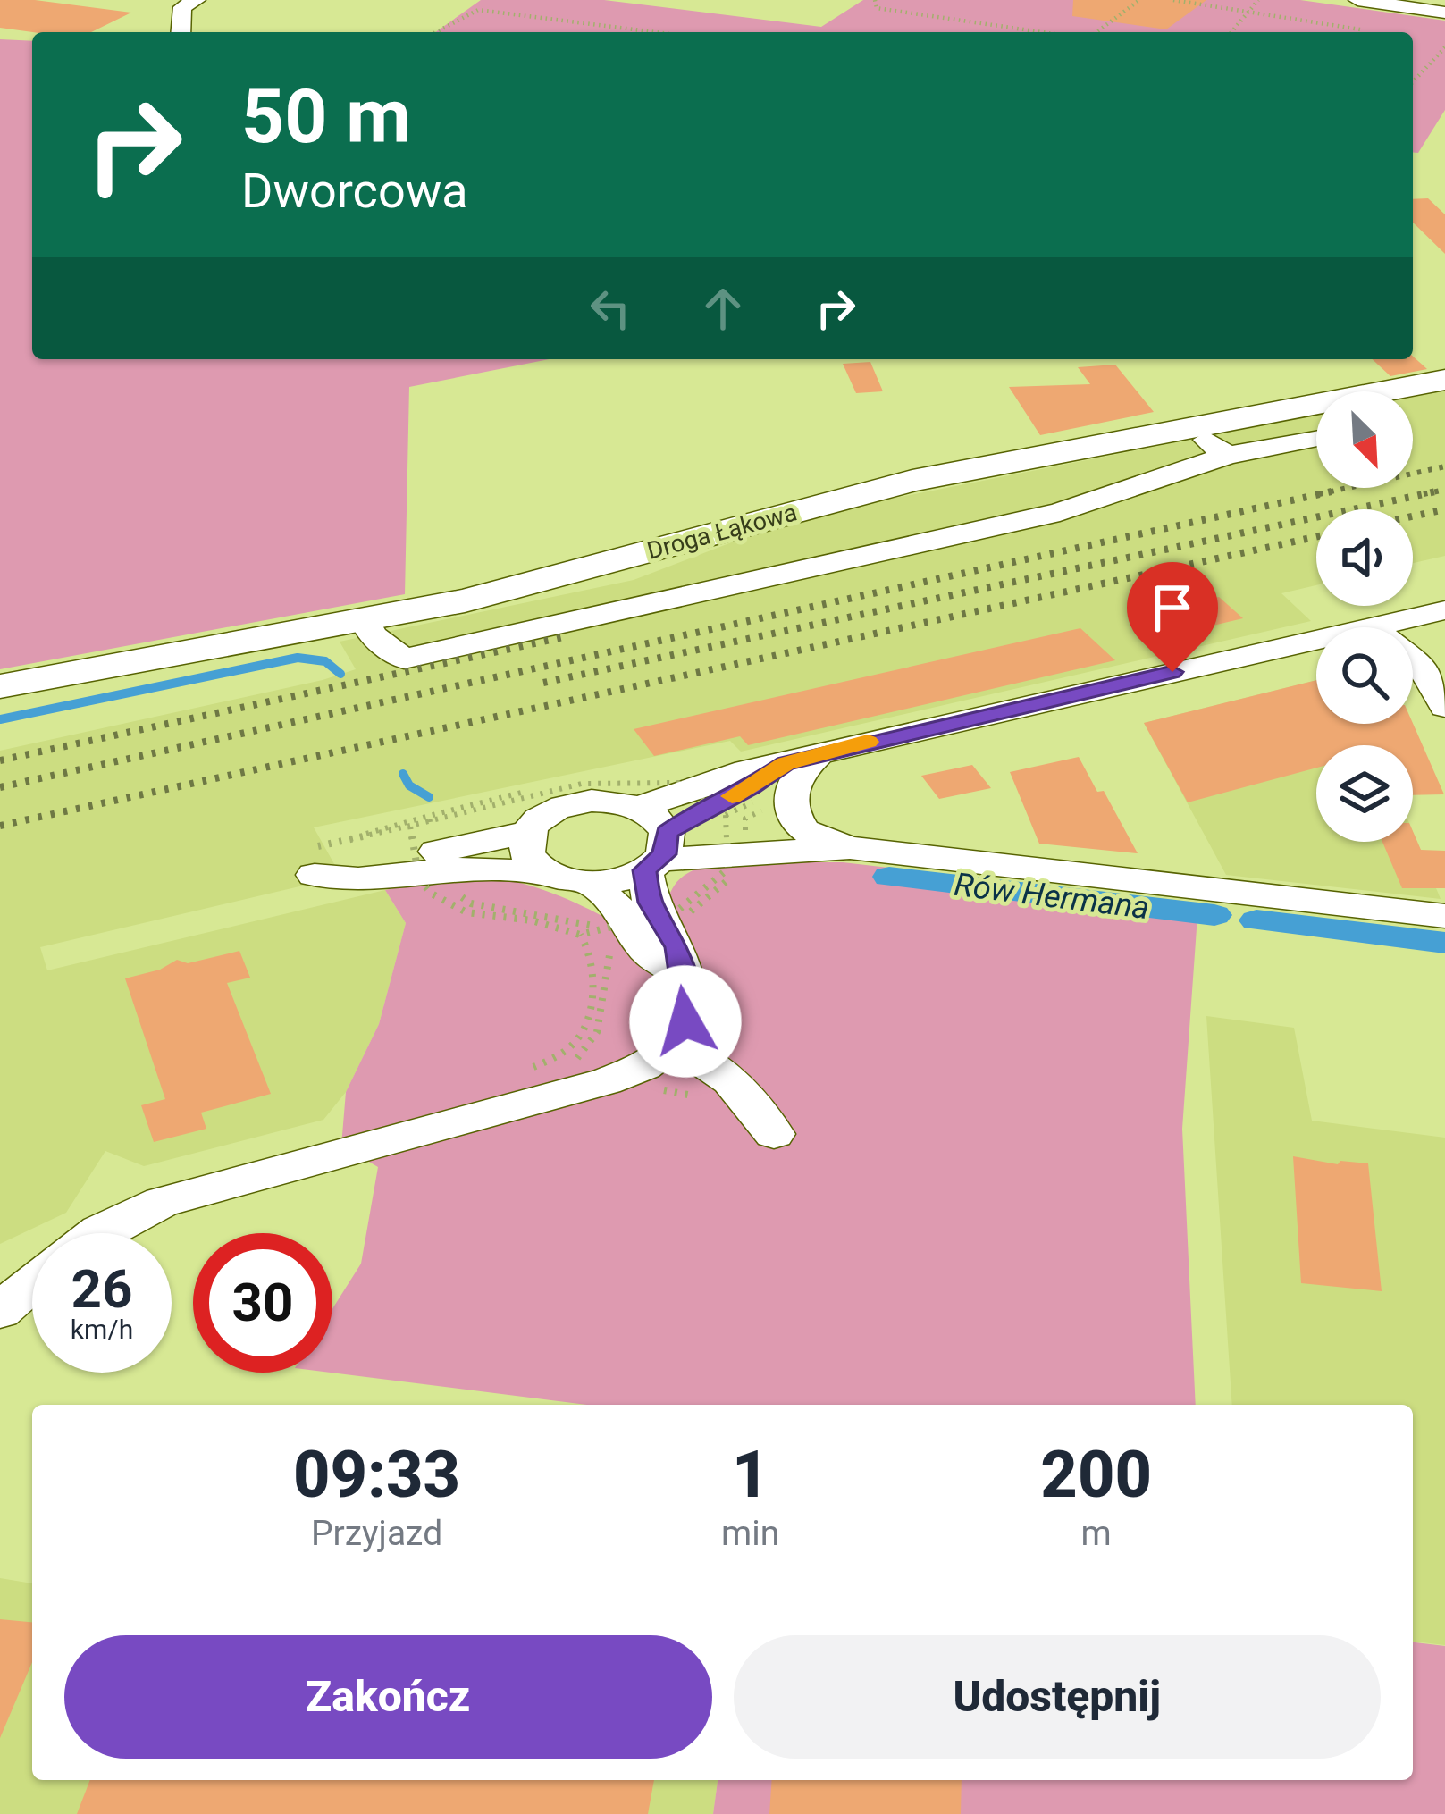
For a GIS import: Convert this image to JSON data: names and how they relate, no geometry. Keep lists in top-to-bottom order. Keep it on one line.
{"streets":{"main road":["Droga Łąkowa"]},"water":["Rów Hermana"],"north":"bottom right","page":{"turn":["50 m","Dworcowa"],"speed":"26 km/h","limit":"30","eta":["09:33","Przyjazd","1","min","200","m"],"buttons":["Zakończ","Udostępnij"]}}
